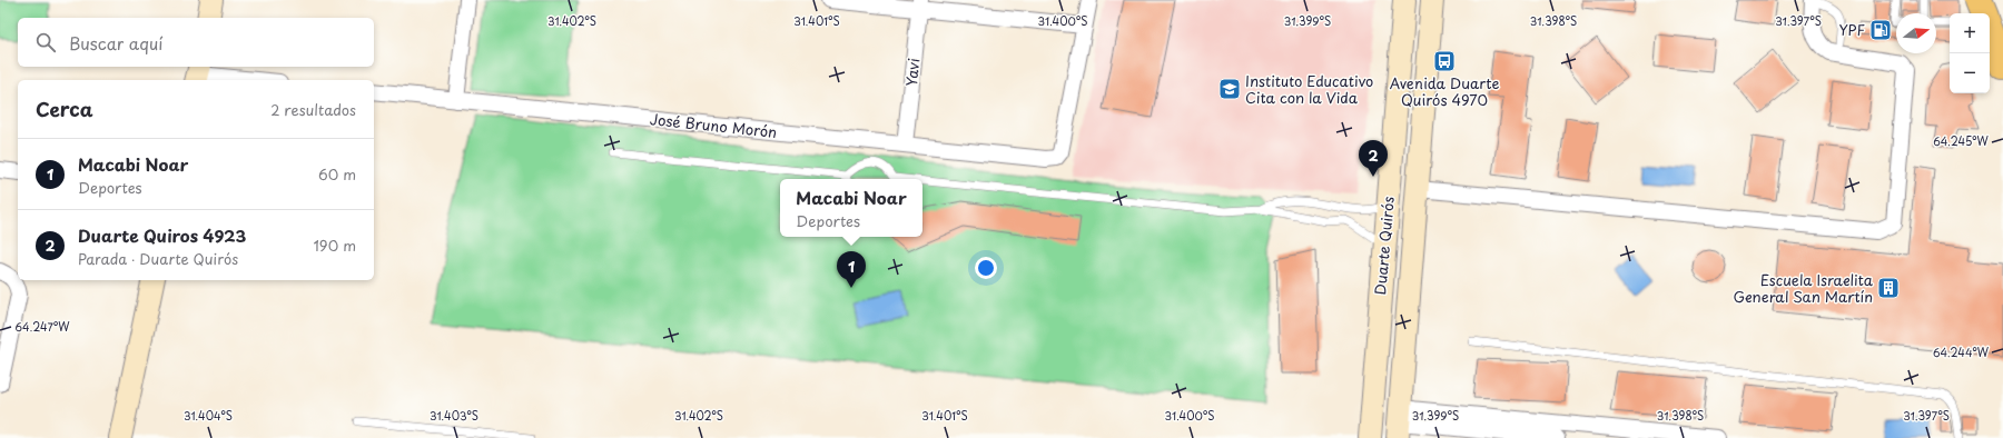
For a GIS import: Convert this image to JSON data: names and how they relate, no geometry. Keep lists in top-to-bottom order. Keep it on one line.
{"streets":{"main road":["Duarte Quirós"],"street":["Yavi","José Bruno Morón"]},"crossings":[["Yavi","José Bruno Morón"]],"places":{"fuel station":["YPF"],"bus stop":["Avenida Duarte Quirós 4970"],"school or university":["Instituto Educativo Cita con la Vida"],"building":["Escuela Israelita General San Martín"]},"north":"right","page":{"map_buttons":["+","−"],"search":"Buscar aquí","heading":["Cerca","2 resultados"],"list":[{"mark":"1","name":"Macabi Noar","note":"Deportes","value":"60 m"},{"mark":"2","name":"Duarte Quiros 4923","note":"Parada · Duarte Quirós","value":"190 m"}],"pins":["2","1"],"popup":["Macabi Noar","Deportes"]},"coordinates":["31.402°S","31.401°S","31.400°S","31.399°S","31.398°S","31.397°S","64.245°W","64.247°W","64.244°W","31.404°S","31.403°S"]}
